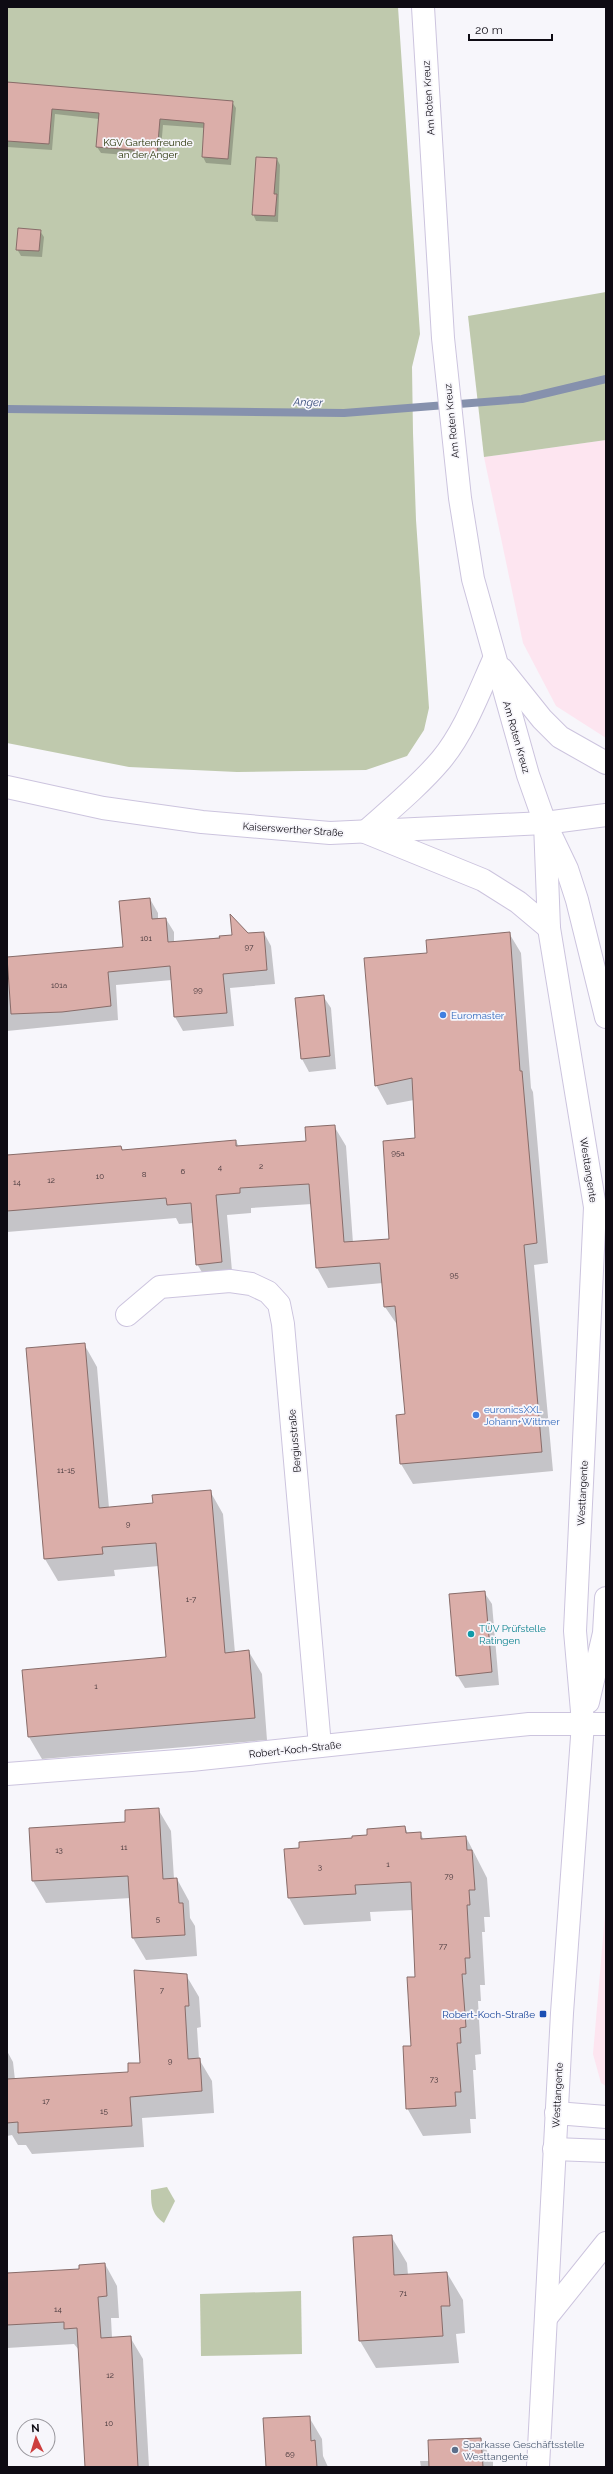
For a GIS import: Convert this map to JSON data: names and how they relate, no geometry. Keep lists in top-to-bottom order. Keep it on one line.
{"streets":{"street":["Am Roten Kreuz","Kaiserswerther Straße","Westtangente","Bergiusstraße","Robert-Koch-Straße"]},"crossings":[["Am Roten Kreuz","Kaiserswerther Straße"],["Am Roten Kreuz","Westtangente"],["Kaiserswerther Straße","Westtangente"],["Westtangente","Robert-Koch-Straße"],["Bergiusstraße","Robert-Koch-Straße"]],"water":["Anger"],"parks":["KGV Gartenfreunde an der Anger"],"places":{"other":["Euromaster","euronicsXXL Johann+Wittmer","TÜV Prüfstelle Ratingen","Sparkasse Geschäftsstelle Westtangente"],"transit":["Robert-Koch-Straße"]},"house_numbers":["101","97","101a","99","95a","2","4","6","8","10","12","14","95","11-15","9","1-7","1","11","13","1","3","79","5","77","7","9","73","17","15","71","14","12","10","69"],"scale_bar":"20 m","north":"top"}
